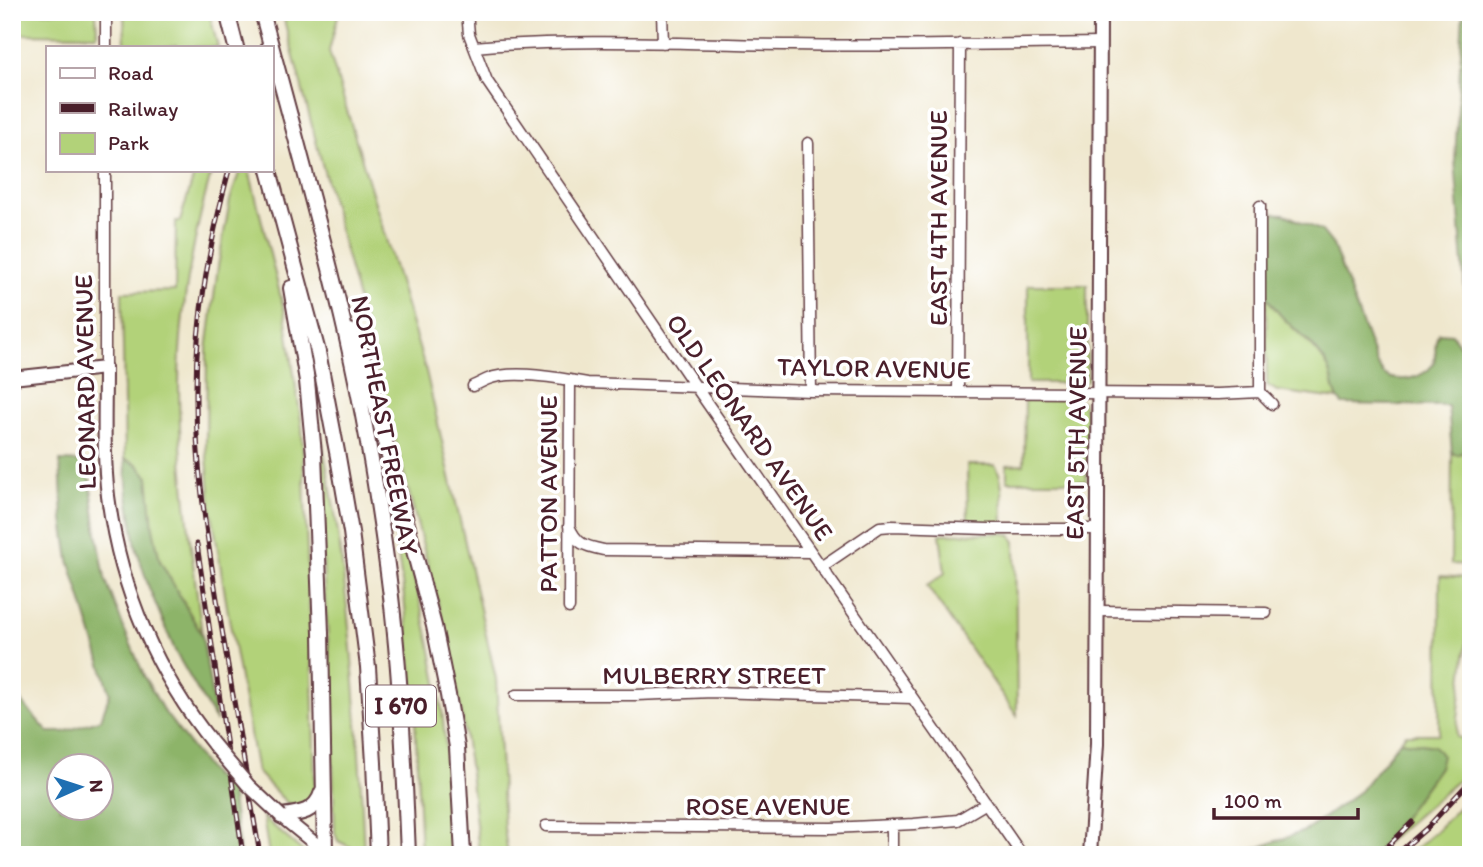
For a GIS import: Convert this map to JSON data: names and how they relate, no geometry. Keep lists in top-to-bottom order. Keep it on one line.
{"streets":{"highway":["NORTHEAST FREEWAY","I 670"],"main road":["LEONARD AVENUE","EAST 5TH AVENUE"],"street":["EAST 4TH AVENUE","TAYLOR AVENUE","OLD LEONARD AVENUE","PATTON AVENUE","MULBERRY STREET","ROSE AVENUE"]},"crossings":[["EAST 4TH AVENUE","TAYLOR AVENUE"],["TAYLOR AVENUE","OLD LEONARD AVENUE"],["TAYLOR AVENUE","EAST 5TH AVENUE"],["TAYLOR AVENUE","PATTON AVENUE"],["OLD LEONARD AVENUE","MULBERRY STREET"],["OLD LEONARD AVENUE","ROSE AVENUE"]],"legend":["Road","Railway","Park"],"scale_bar":"100 m","north":"right"}
